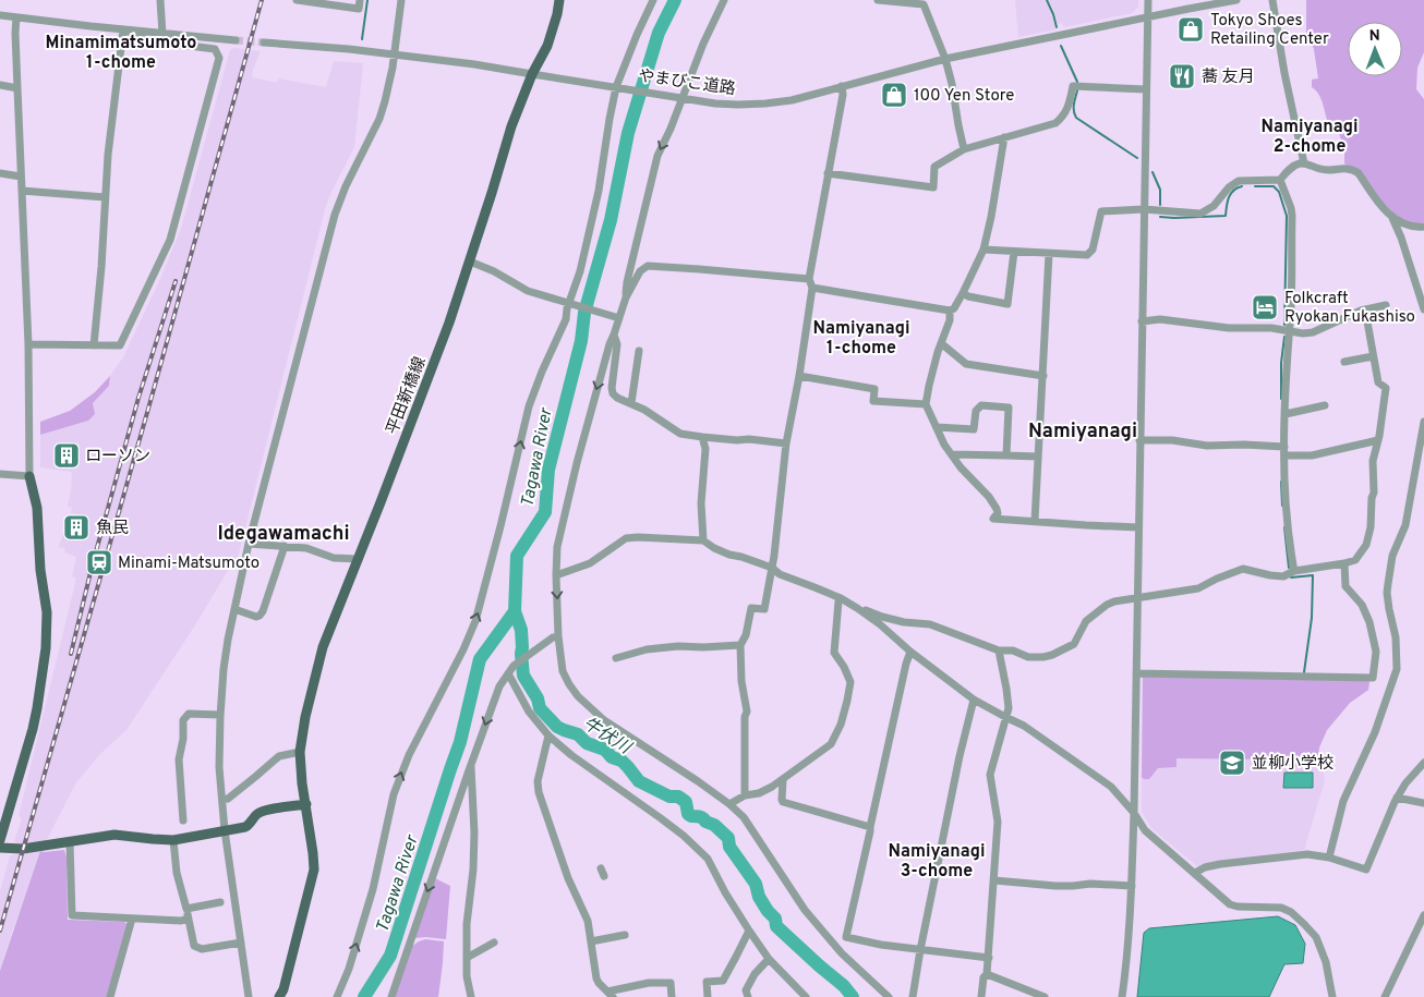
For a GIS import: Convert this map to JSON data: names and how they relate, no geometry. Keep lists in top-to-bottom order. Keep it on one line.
{"streets":{"main road":["平田新橋線"],"street":["やまびこ道路"]},"crossings":[["やまびこ道路","平田新橋線"]],"districts":["Minamimatsumoto 1-chome","Namiyanagi 2-chome","Namiyanagi 1-chome","Namiyanagi","Idegawamachi","Namiyanagi 3-chome"],"water":["Tagawa River","牛伏川"],"places":{"shop":["Tokyo Shoes Retailing Center","100 Yen Store"],"restaurant":["蕎 友月"],"hotel":["Folkcraft Ryokan Fukashiso"],"building":["ローソン","魚民"],"station":["Minami-Matsumoto"],"school or university":["並柳小学校"]},"north":"top"}
